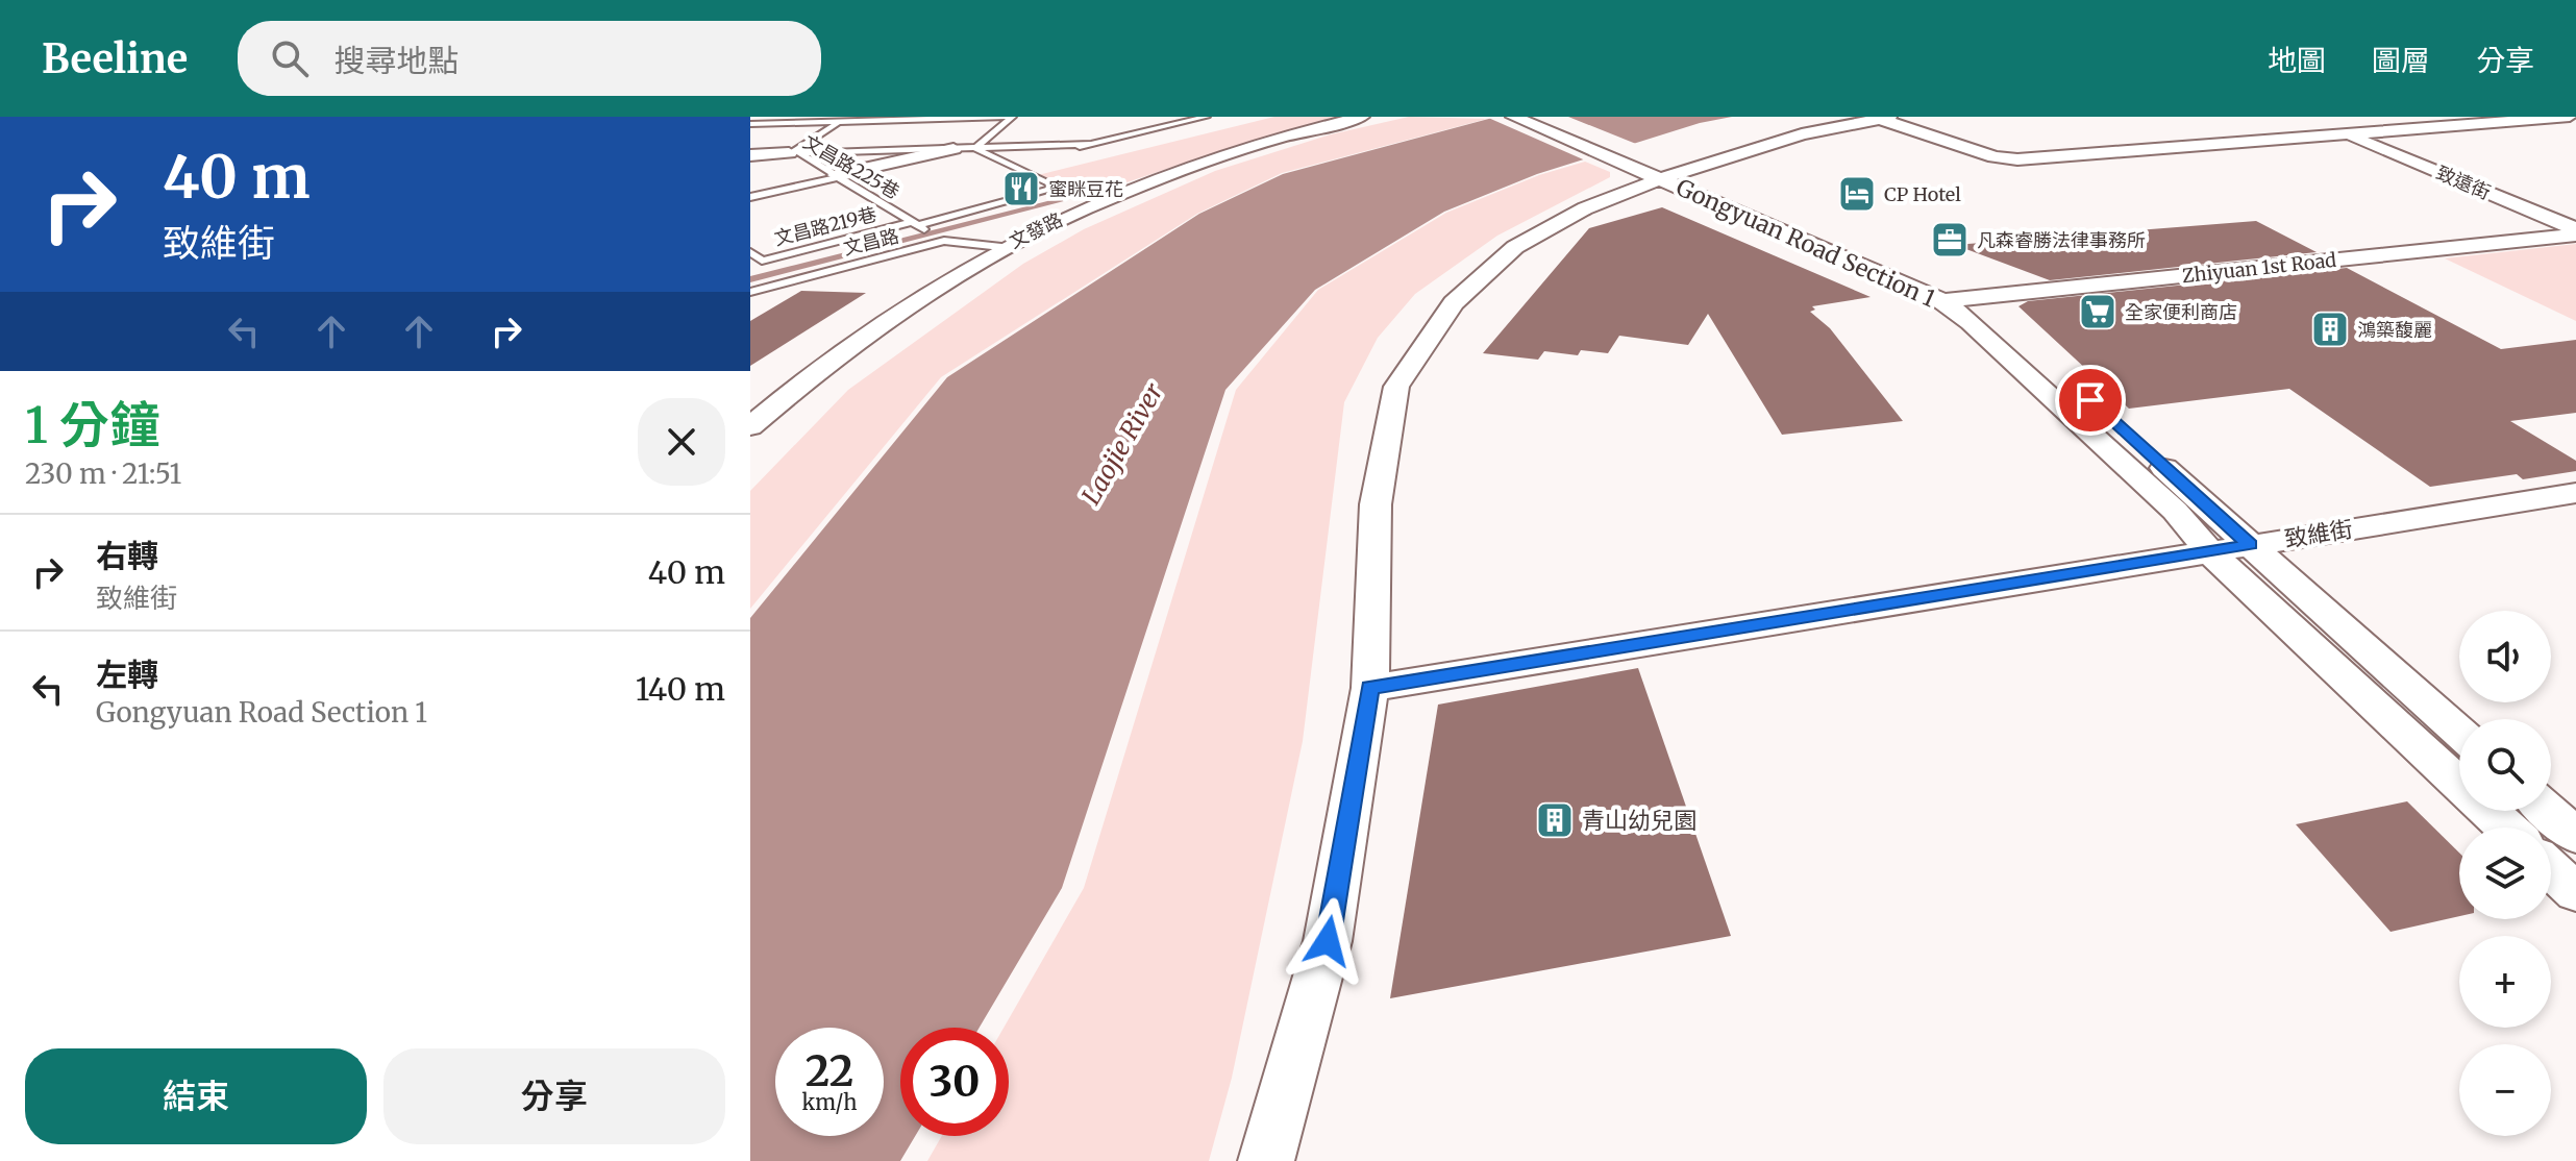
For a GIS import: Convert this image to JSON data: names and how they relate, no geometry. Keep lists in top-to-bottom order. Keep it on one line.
{"streets":{"street":["致遠街","文發路","Gongyuan Road Section 1","Zhiyuan 1st Road","致維街"],"lane":["文昌路225巷","文昌路219巷","文昌路"]},"crossings":[["文昌路225巷","文昌路219巷"],["文昌路225巷","文昌路"],["致遠街","Zhiyuan 1st Road"],["文發路","文昌路"],["Gongyuan Road Section 1","Zhiyuan 1st Road"],["Gongyuan Road Section 1","致維街"]],"water":["Laojie River"],"places":{"restaurant":["蜜眯豆花"],"hotel":["CP Hotel"],"office":["凡森睿勝法律事務所"],"supermarket":["全家便利商店"],"building":["鴻築馥麗","青山幼兒園"]},"page":{"header":"Beeline","search":"搜尋地點","nav":["地圖","圖層","分享"],"turn":["40 m","致維街"],"heading":["1 分鐘","230 m · 21:51"],"list":[{"name":"右轉","note":"致維街","value":"40 m"},{"name":"左轉","note":"Gongyuan Road Section 1","value":"140 m"}],"map_buttons":["+","−"],"speed":"22 km/h","limit":"30","buttons":["結束","分享"]}}
